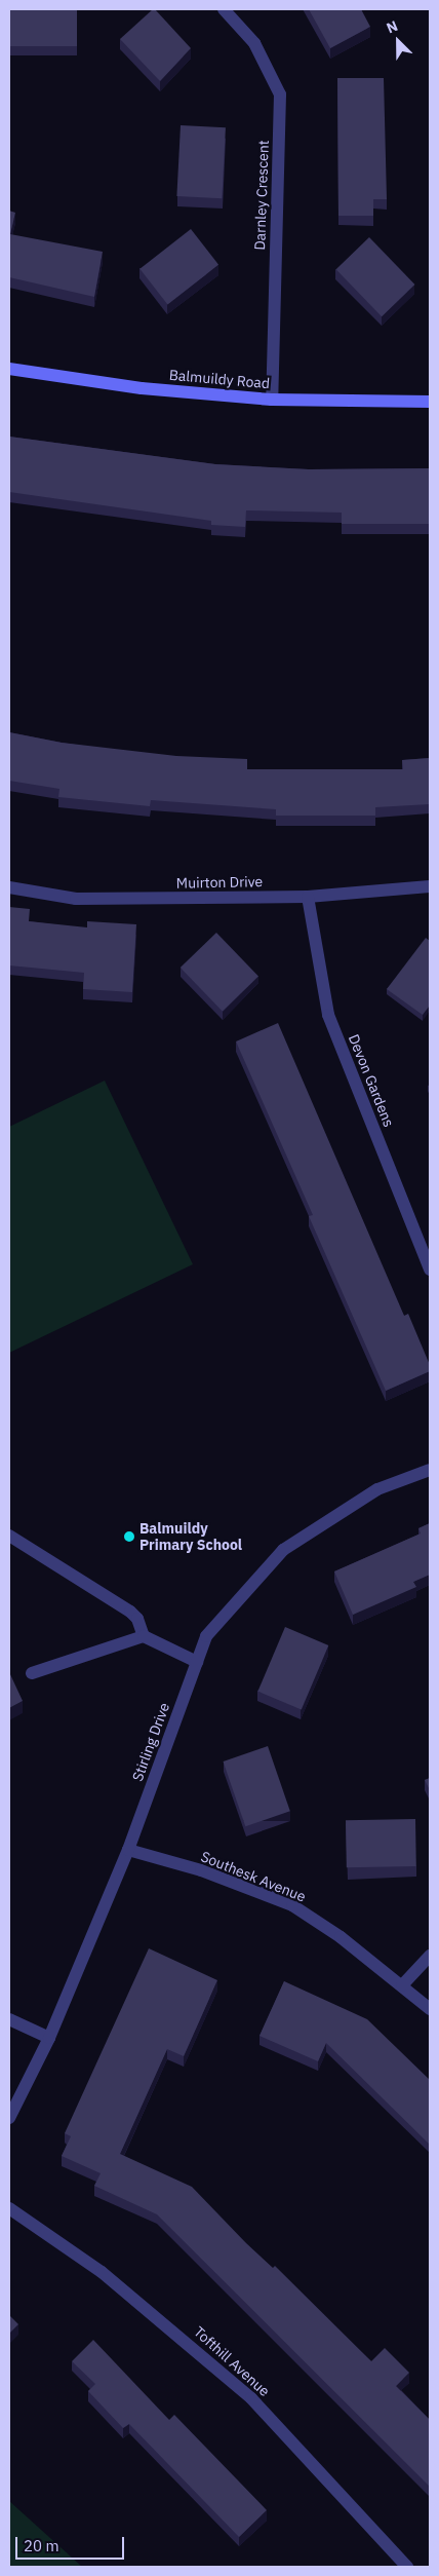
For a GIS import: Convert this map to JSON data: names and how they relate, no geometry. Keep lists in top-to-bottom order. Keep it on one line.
{"streets":{"street":["Darnley Crescent","Balmuildy Road","Muirton Drive","Devon Gardens","Stirling Drive","Southesk Avenue","Tofthill Avenue"]},"crossings":[["Darnley Crescent","Balmuildy Road"],["Muirton Drive","Devon Gardens"],["Stirling Drive","Southesk Avenue"]],"places":["Balmuildy Primary School"],"scale_bar":"20 m","north":"top left"}
